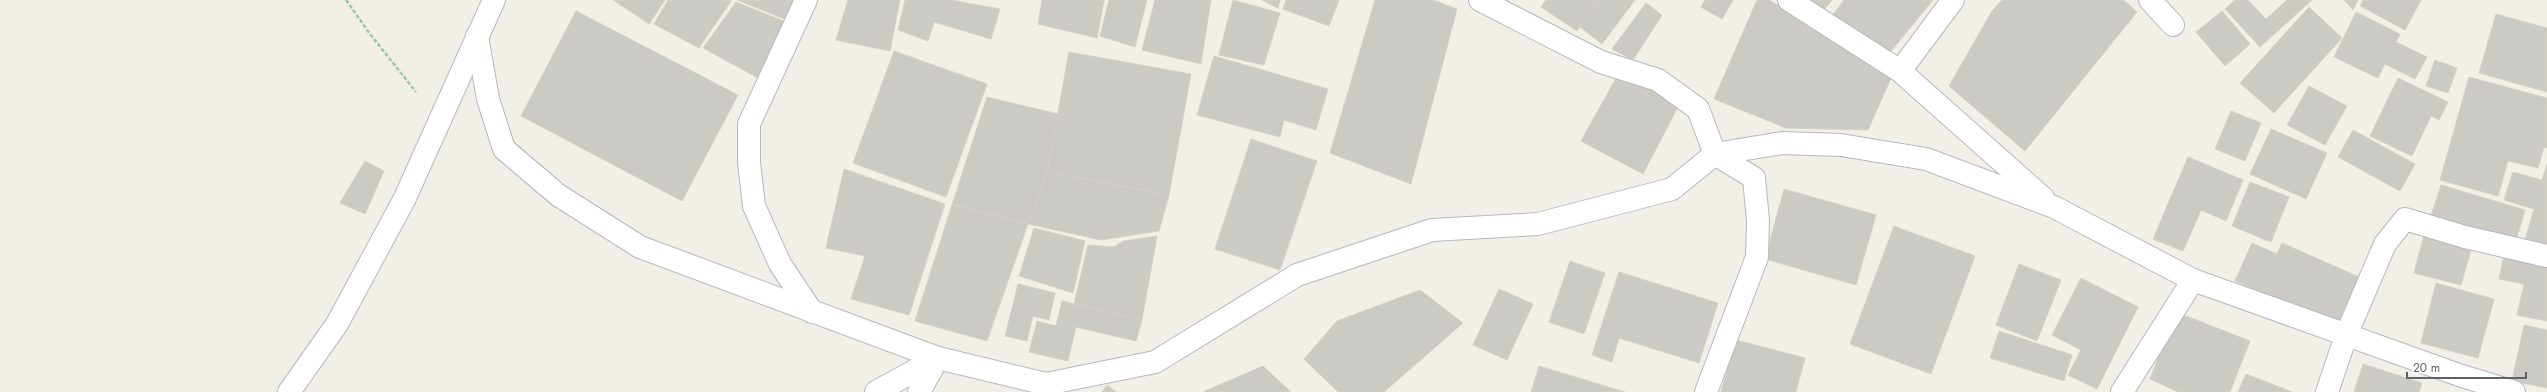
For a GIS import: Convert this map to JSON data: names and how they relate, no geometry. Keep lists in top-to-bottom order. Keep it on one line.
{"scale_bar":"20 m"}
